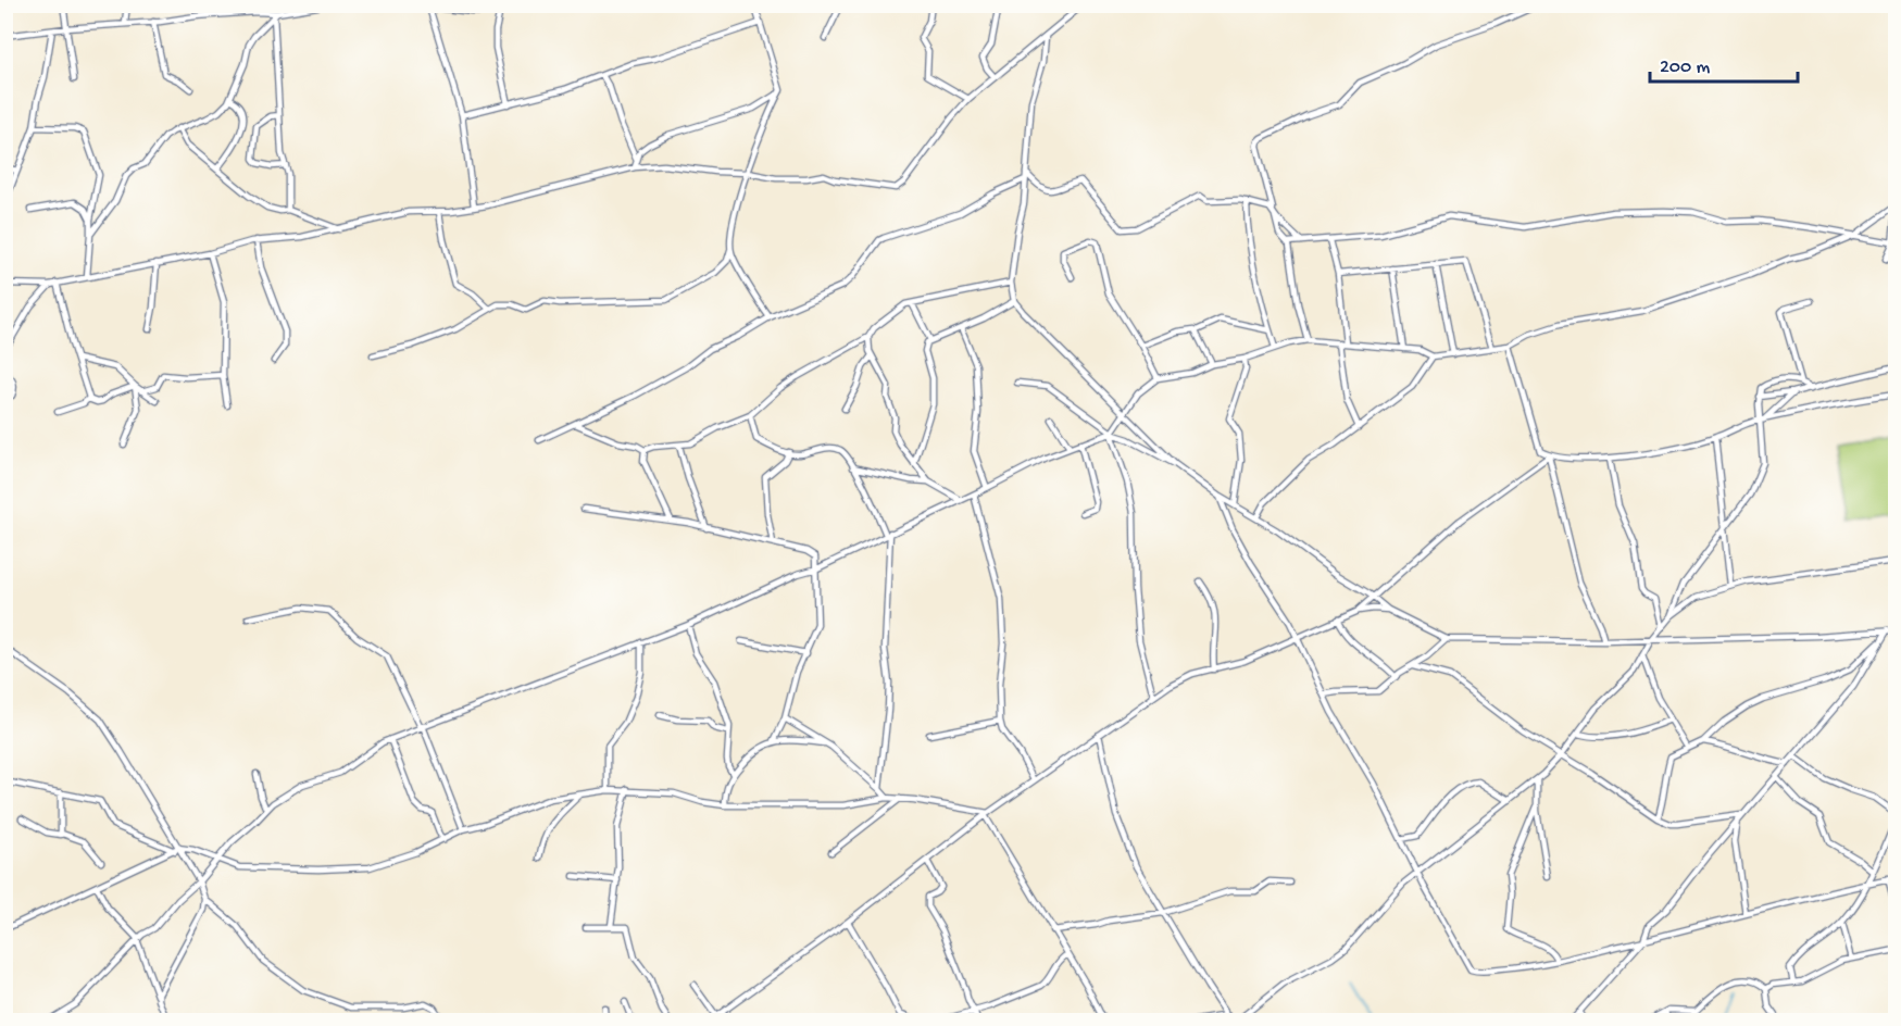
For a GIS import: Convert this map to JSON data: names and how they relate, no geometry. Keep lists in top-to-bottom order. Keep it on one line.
{"scale_bar":"200 m"}
